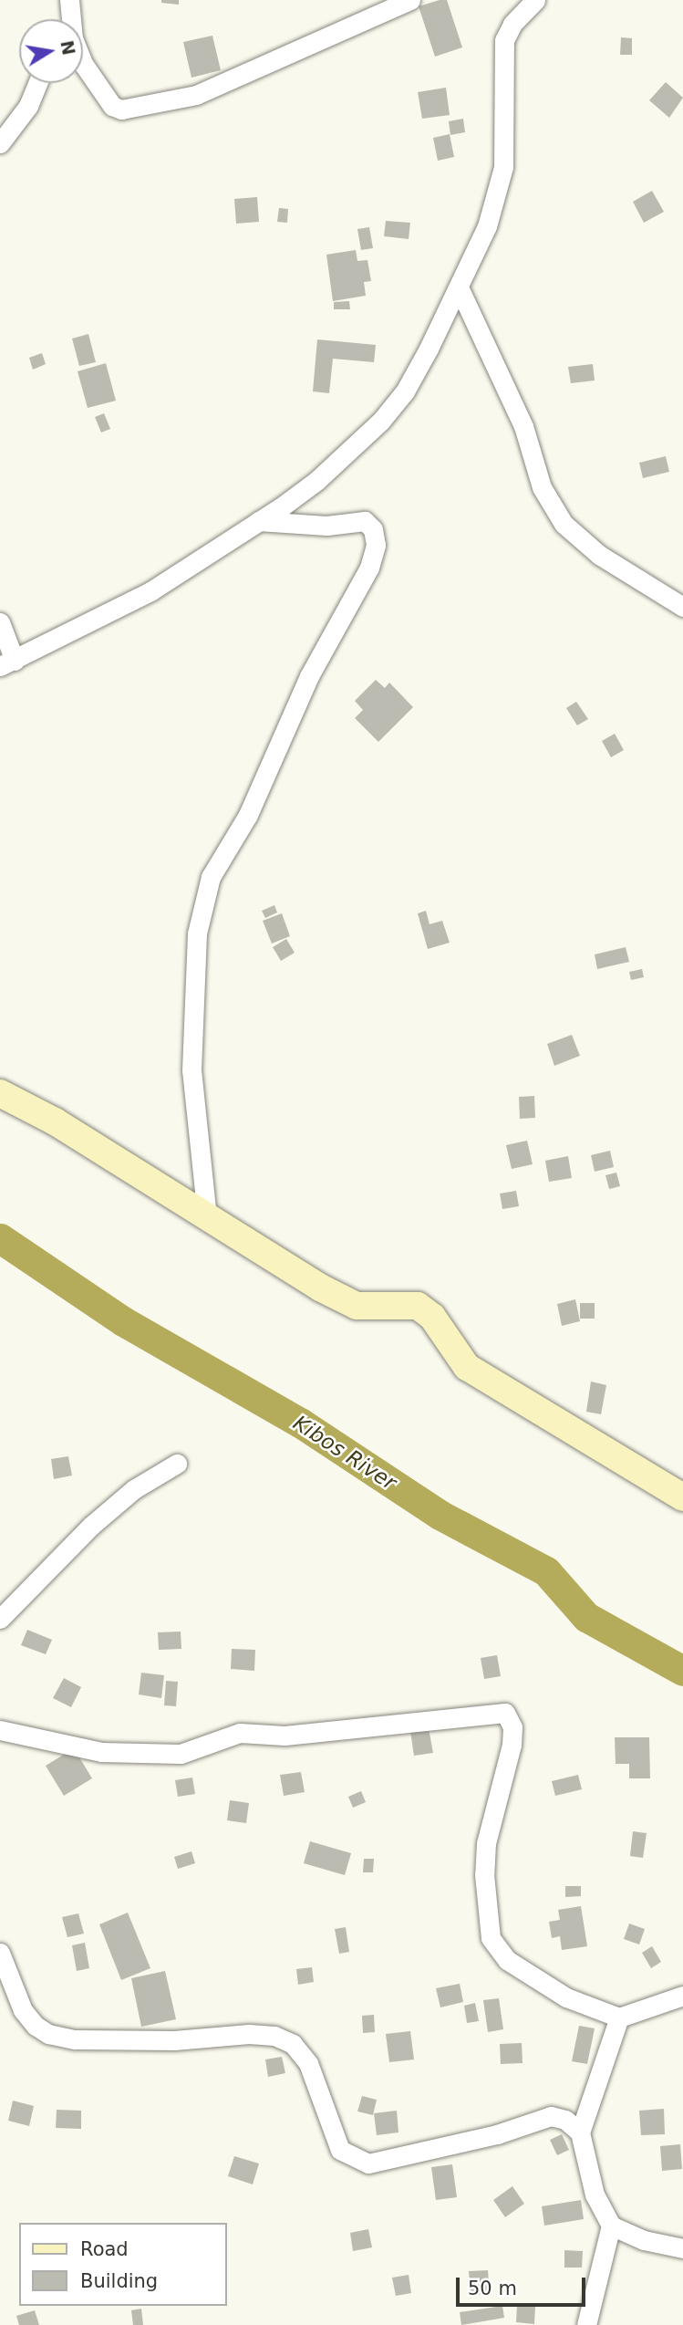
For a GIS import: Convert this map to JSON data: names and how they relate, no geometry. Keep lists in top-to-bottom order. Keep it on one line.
{"water":["Kibos River"],"legend":["Road","Building"],"scale_bar":"50 m","north":"right"}
